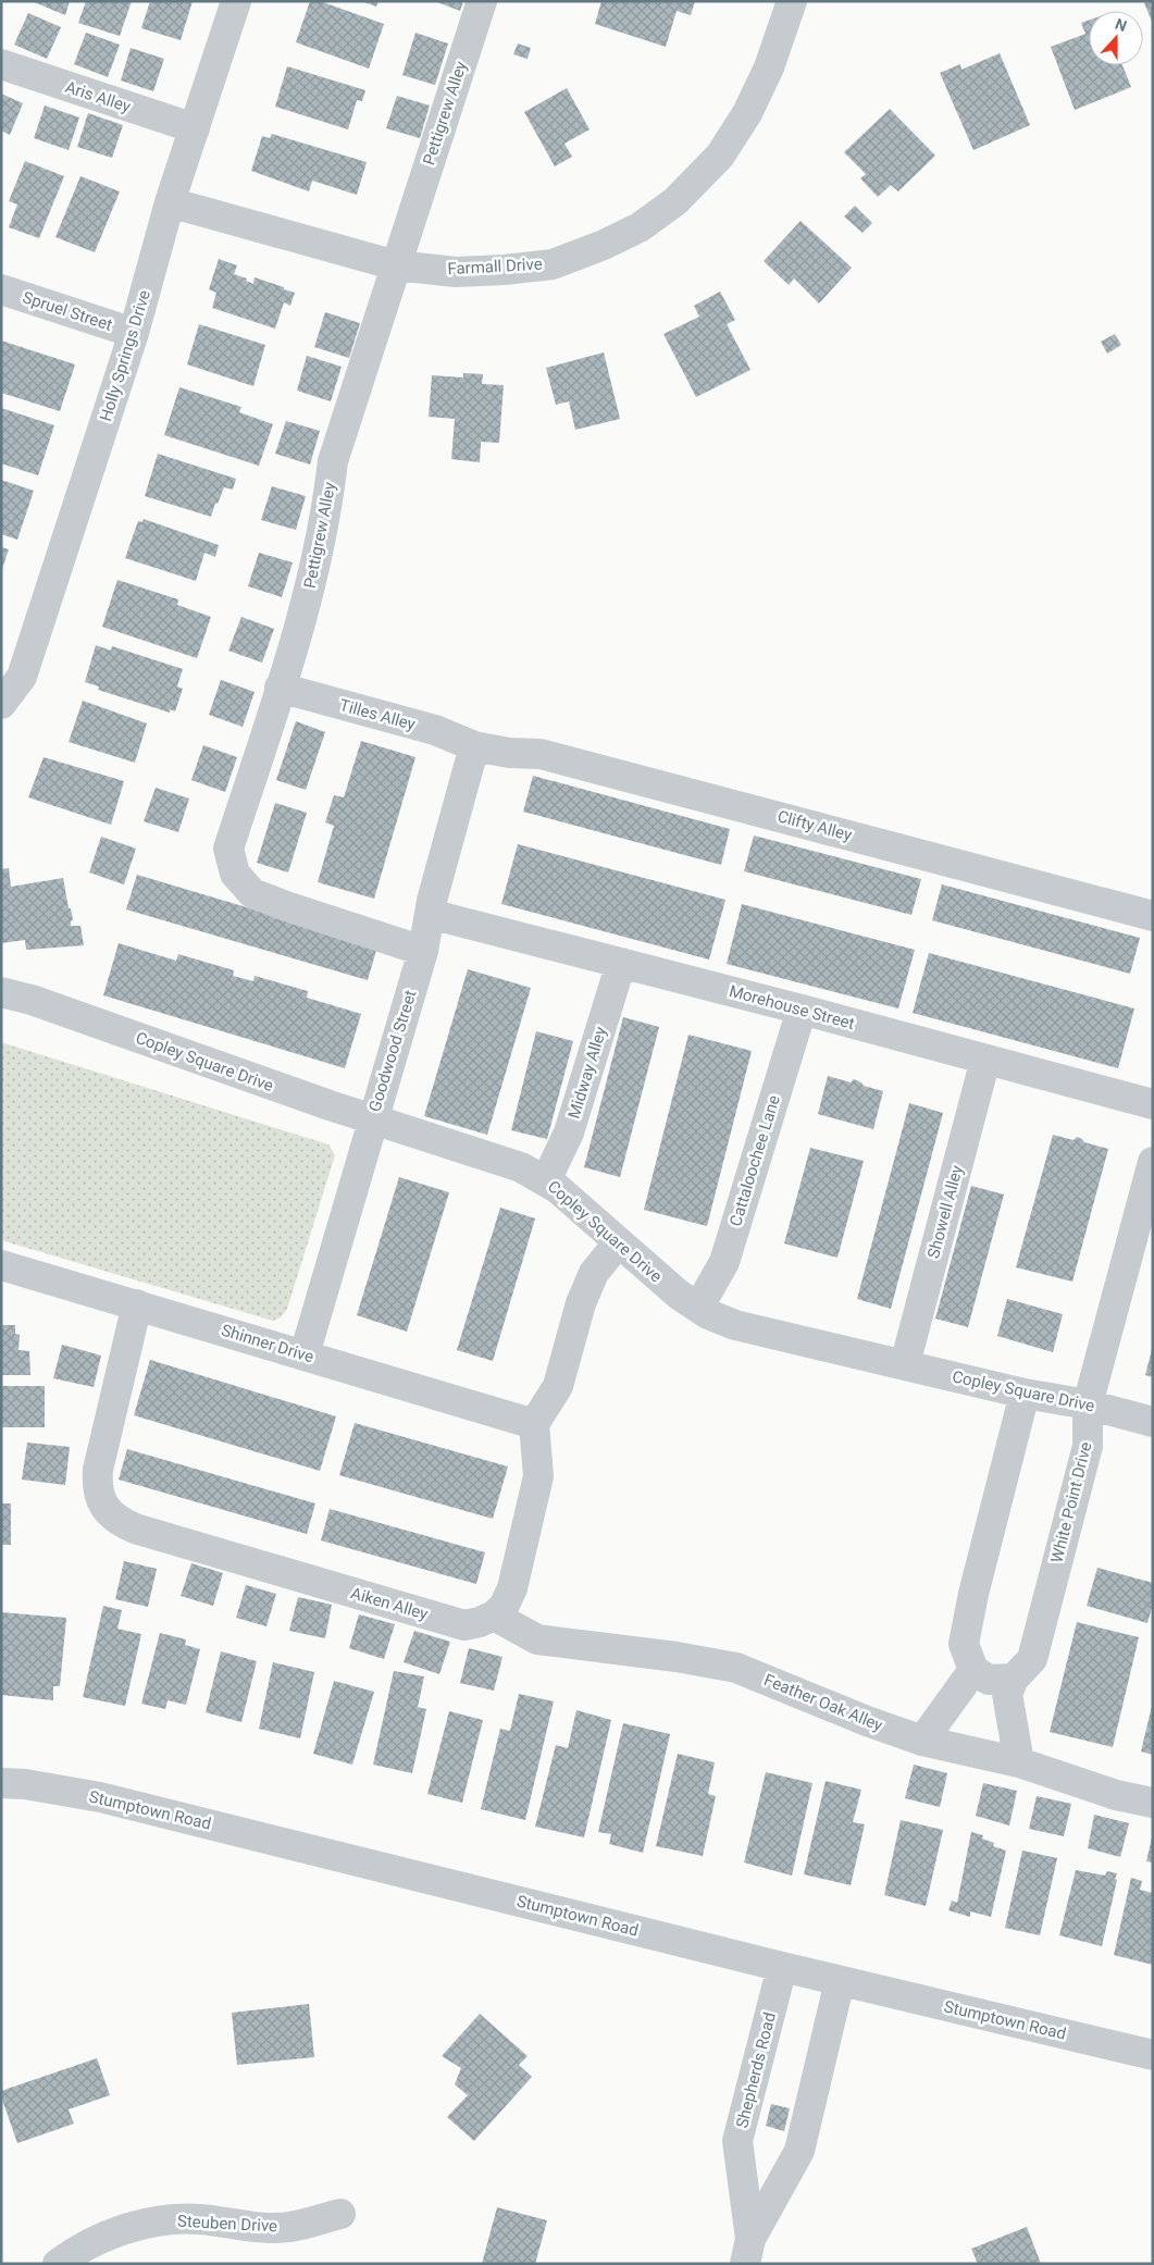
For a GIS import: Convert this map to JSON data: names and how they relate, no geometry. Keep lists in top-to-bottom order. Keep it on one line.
{"streets":{"street":["Aris Alley","Pettigrew Alley","Farmall Drive","Spruel Street","Holly Springs Drive","Tilles Alley","Clifty Alley","Morehouse Street","Goodwood Street","Copley Square Drive","Midway Alley","Cattaloochee Lane","Showell Alley","Shinner Drive","White Point Drive","Aiken Alley","Feather Oak Alley","Stumptown Road","Shepherds Road","Steuben Drive"]},"crossings":[["Aris Alley","Holly Springs Drive"],["Pettigrew Alley","Farmall Drive"],["Pettigrew Alley","Tilles Alley"],["Pettigrew Alley","Goodwood Street"],["Farmall Drive","Holly Springs Drive"],["Spruel Street","Holly Springs Drive"],["Tilles Alley","Clifty Alley"],["Tilles Alley","Goodwood Street"],["Clifty Alley","Goodwood Street"],["Morehouse Street","Goodwood Street"],["Morehouse Street","Midway Alley"],["Morehouse Street","Cattaloochee Lane"],["Morehouse Street","Showell Alley"],["Goodwood Street","Copley Square Drive"],["Goodwood Street","Shinner Drive"],["Copley Square Drive","Midway Alley"],["Copley Square Drive","Cattaloochee Lane"],["Copley Square Drive","Showell Alley"],["Copley Square Drive","White Point Drive"],["Shinner Drive","Aiken Alley"],["Aiken Alley","Feather Oak Alley"],["Stumptown Road","Shepherds Road"]],"north":"top"}
